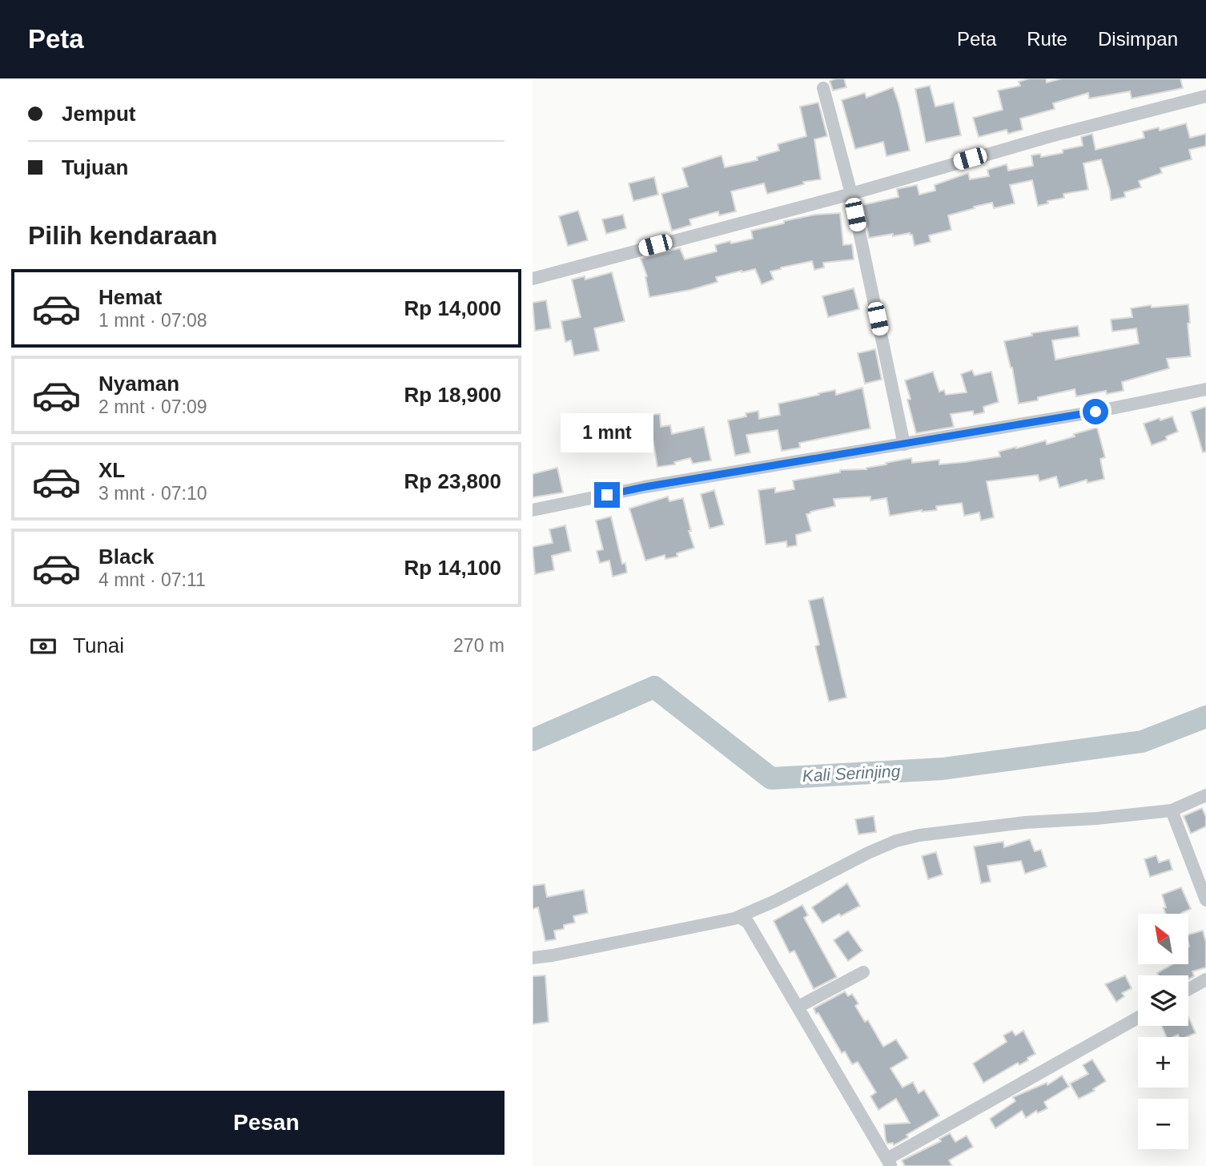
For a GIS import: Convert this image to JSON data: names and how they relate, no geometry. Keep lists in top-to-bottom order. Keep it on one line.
{"water":["Kali Serinjing"],"north":"top left","page":{"header":"Peta","nav":["Peta","Rute","Disimpan"],"banner":["Jemput","Tujuan"],"heading":"Pilih kendaraan","list":[{"name":"Hemat","note":"1 mnt · 07:08","value":"Rp 14,000"},{"name":"Nyaman","note":"2 mnt · 07:09","value":"Rp 18,900"},{"name":"XL","note":"3 mnt · 07:10","value":"Rp 23,800"},{"name":"Black","note":"4 mnt · 07:11","value":"Rp 14,100"}],"bubble":"1 mnt","pay":["Tunai","270 m"],"map_buttons":["+","−"],"buttons":"Pesan"}}
